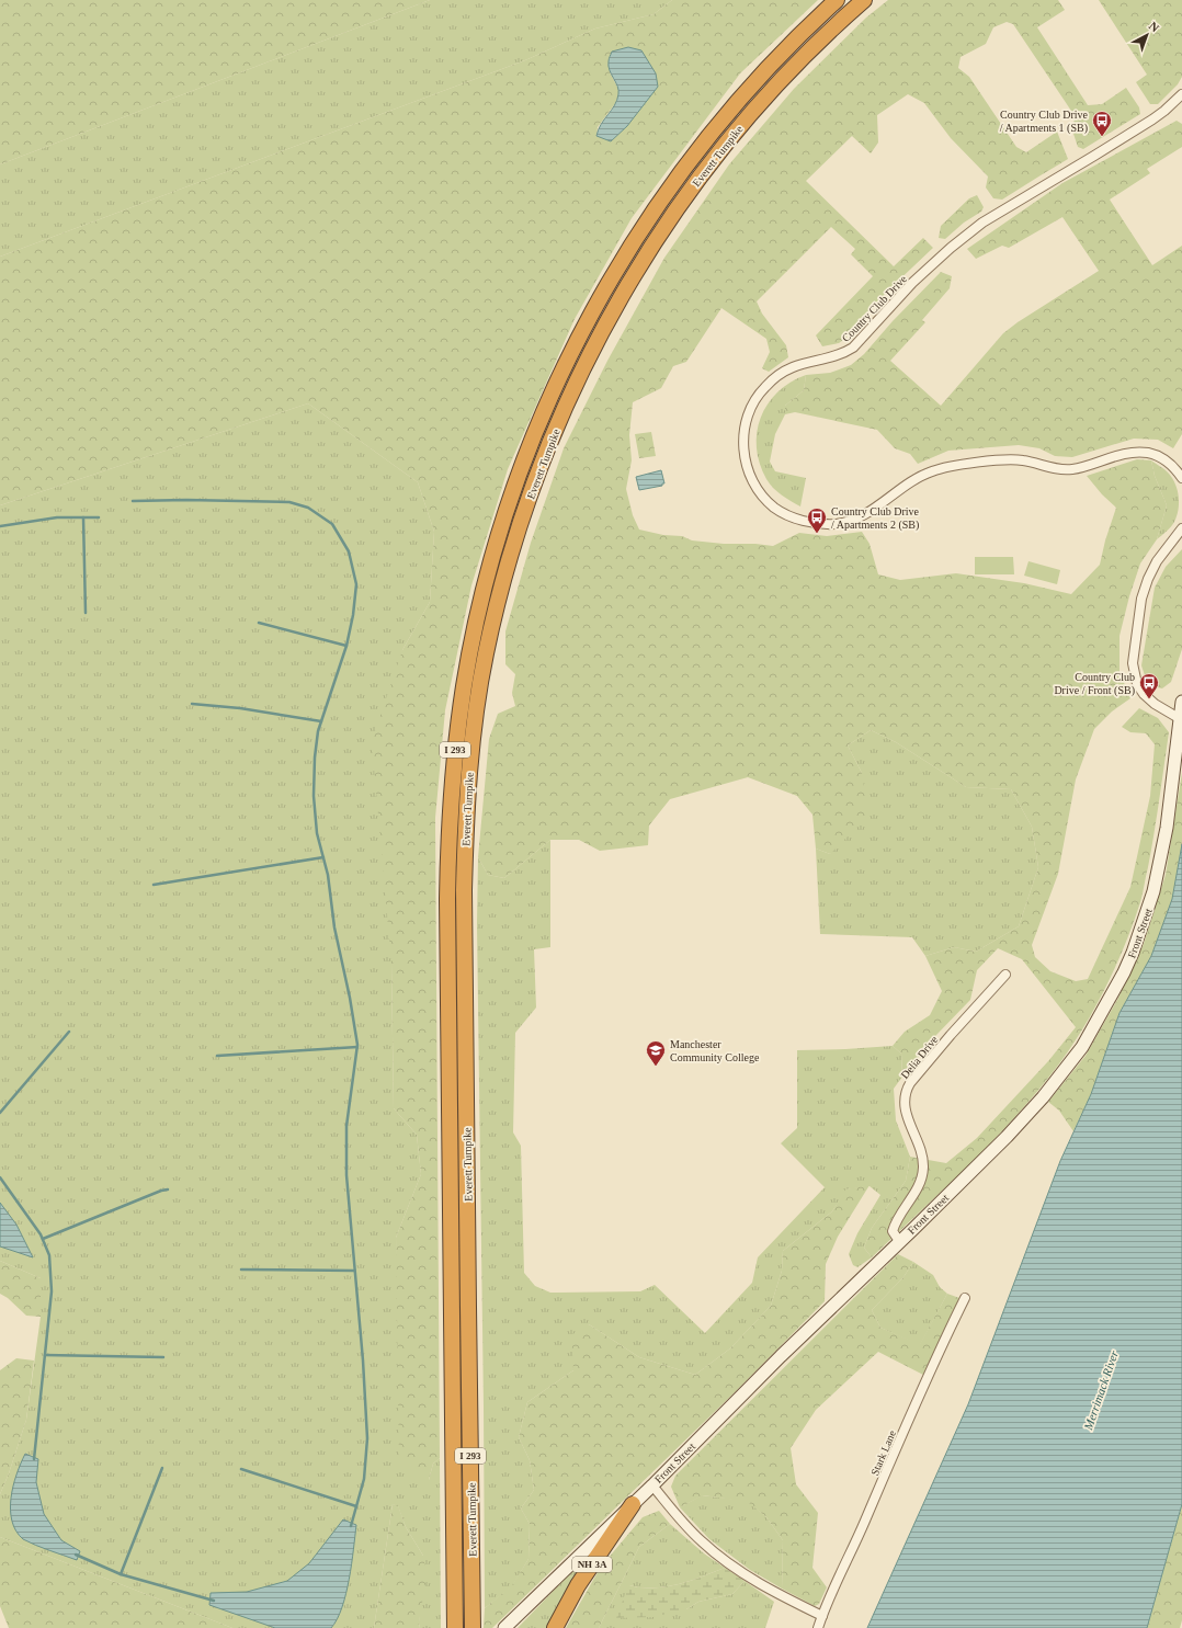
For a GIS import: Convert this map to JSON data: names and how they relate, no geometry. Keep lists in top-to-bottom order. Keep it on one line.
{"streets":{"highway":["Everett Turnpike","I 293","NH 3A"],"main road":["Front Street"],"street":["Country Club Drive","Delia Drive","Stark Lane"]},"crossings":[["Front Street","Delia Drive"],["Front Street","NH 3A"]],"water":["Merrimack River"],"places":{"bus stop":["Country Club Drive / Apartments 1 (SB)","Country Club Drive / Apartments 2 (SB)","Country Club Drive / Front (SB)"],"school or university":["Manchester Community College"]},"north":"top right"}
